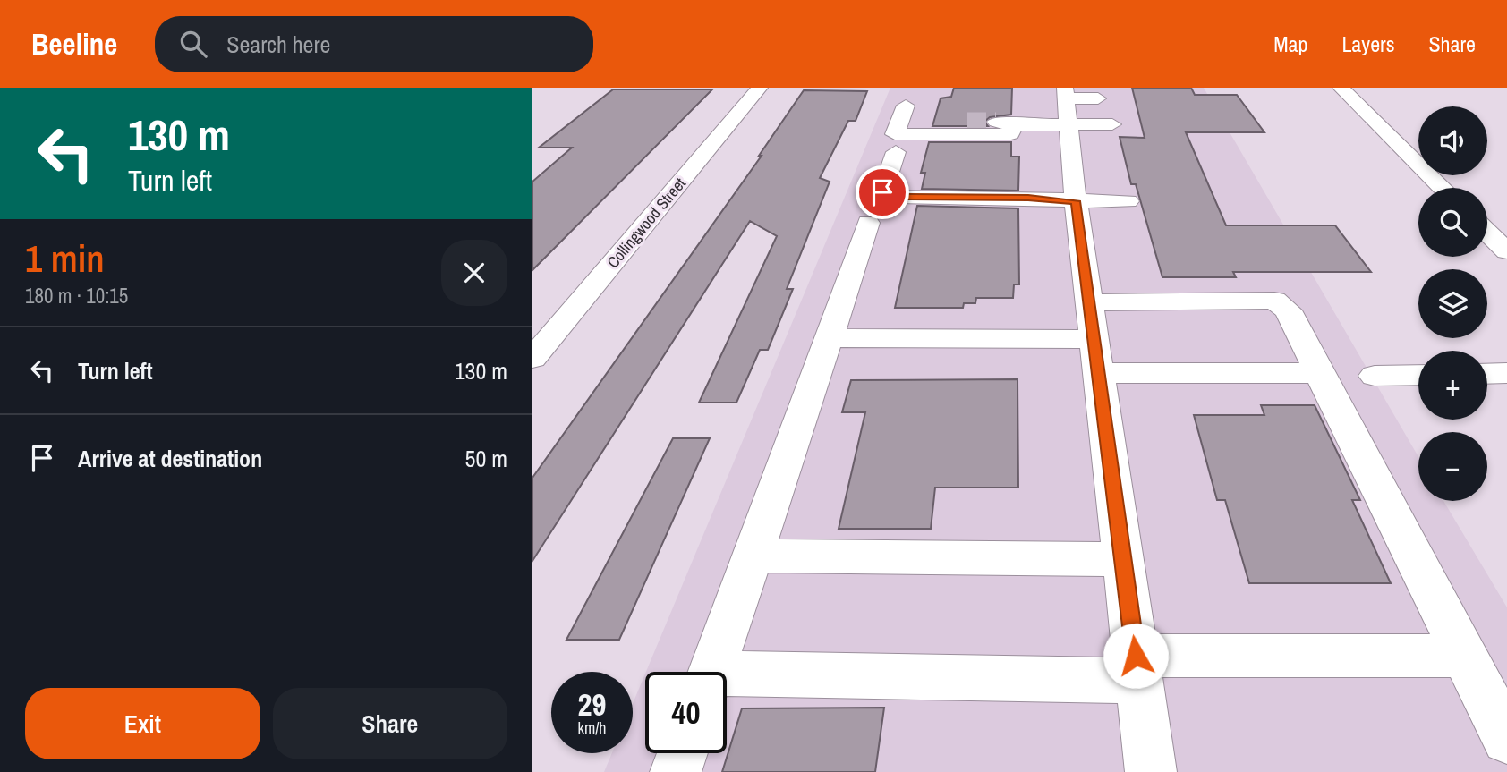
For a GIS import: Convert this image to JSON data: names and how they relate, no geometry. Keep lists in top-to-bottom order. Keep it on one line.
{"streets":{"street":["Collingwood Street"]},"page":{"header":"Beeline","search":"Search here","nav":["Map","Layers","Share"],"turn":["130 m","Turn left"],"map_buttons":["+","−"],"heading":["1 min","180 m · 10:15"],"list":[{"name":"Turn left","value":"130 m"},{"name":"Arrive at destination","value":"50 m"}],"speed":"29 km/h","limit":"40","buttons":["Exit","Share"]}}
